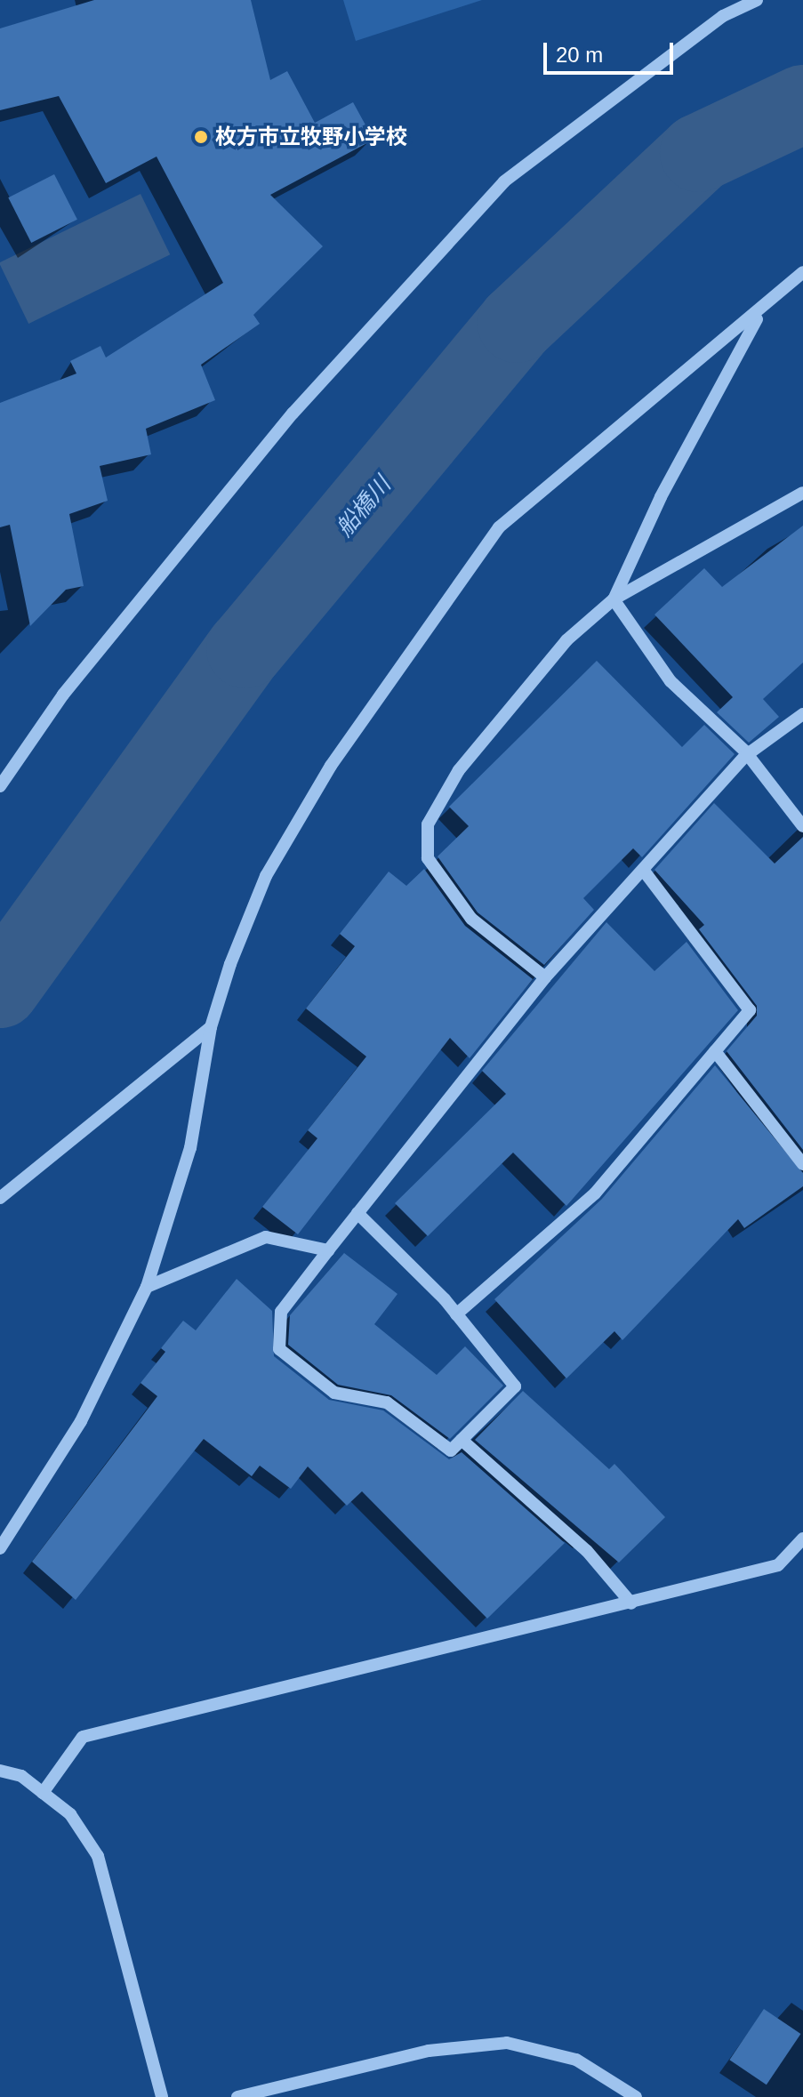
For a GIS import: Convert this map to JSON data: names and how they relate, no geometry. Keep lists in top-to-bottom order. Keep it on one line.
{"water":["船橋川"],"places":["枚方市立牧野小学校"],"scale_bar":"20 m"}
